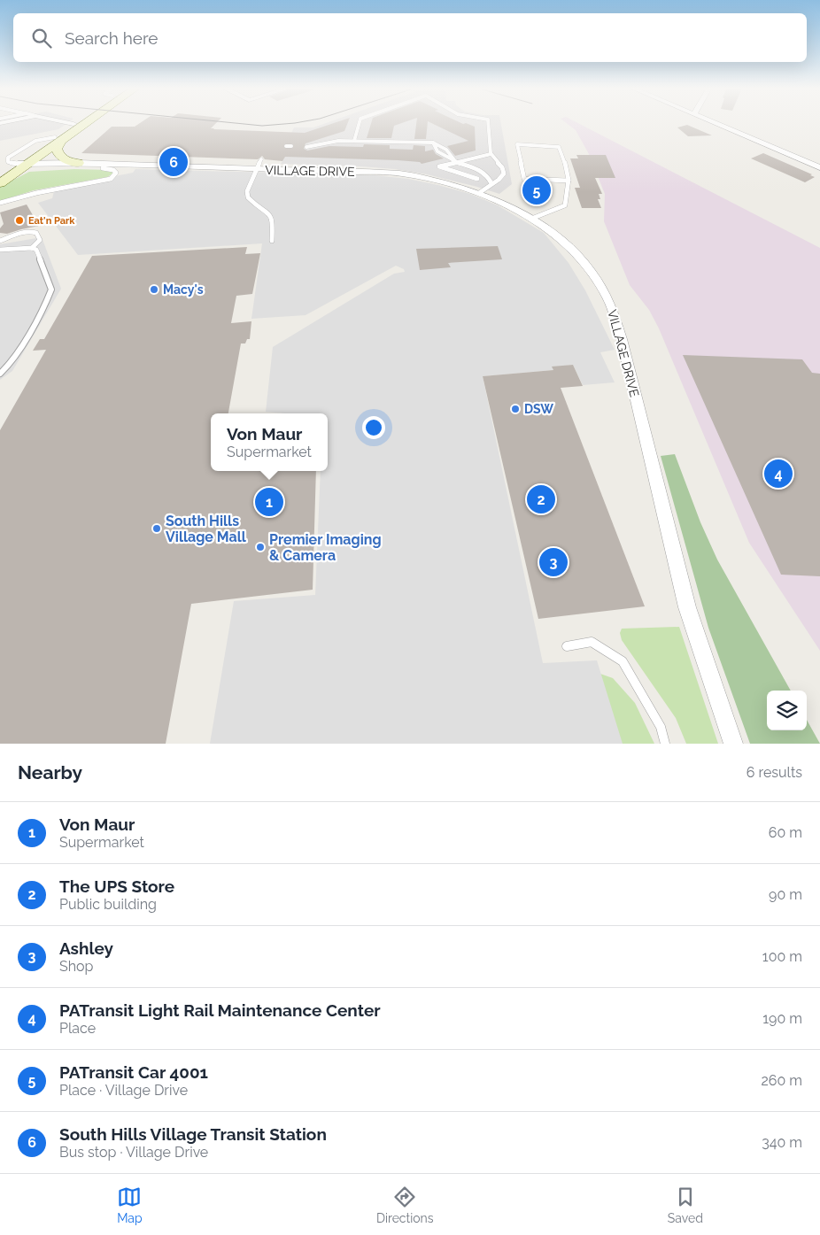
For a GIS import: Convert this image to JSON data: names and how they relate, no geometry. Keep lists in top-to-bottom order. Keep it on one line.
{"streets":{"street":["VILLAGE DRIVE"]},"places":["Eat'n Park","Macy's","DSW","South Hills Village Mall","Premier Imaging & Camera"],"page":{"search":"Search here","pins":["6","5","4","2","1","3"],"popup":["Von Maur","Supermarket"],"heading":["Nearby","6 results"],"list":[{"mark":"1","name":"Von Maur","note":"Supermarket","value":"60 m"},{"mark":"2","name":"The UPS Store","note":"Public building","value":"90 m"},{"mark":"3","name":"Ashley","note":"Shop","value":"100 m"},{"mark":"4","name":"PATransit Light Rail Maintenance Center","note":"Place","value":"190 m"},{"mark":"5","name":"PATransit Car 4001","note":"Place · Village Drive","value":"260 m"},{"mark":"6","name":"South Hills Village Transit Station","note":"Bus stop · Village Drive","value":"340 m"}],"nav":["Map","Directions","Saved"]}}
